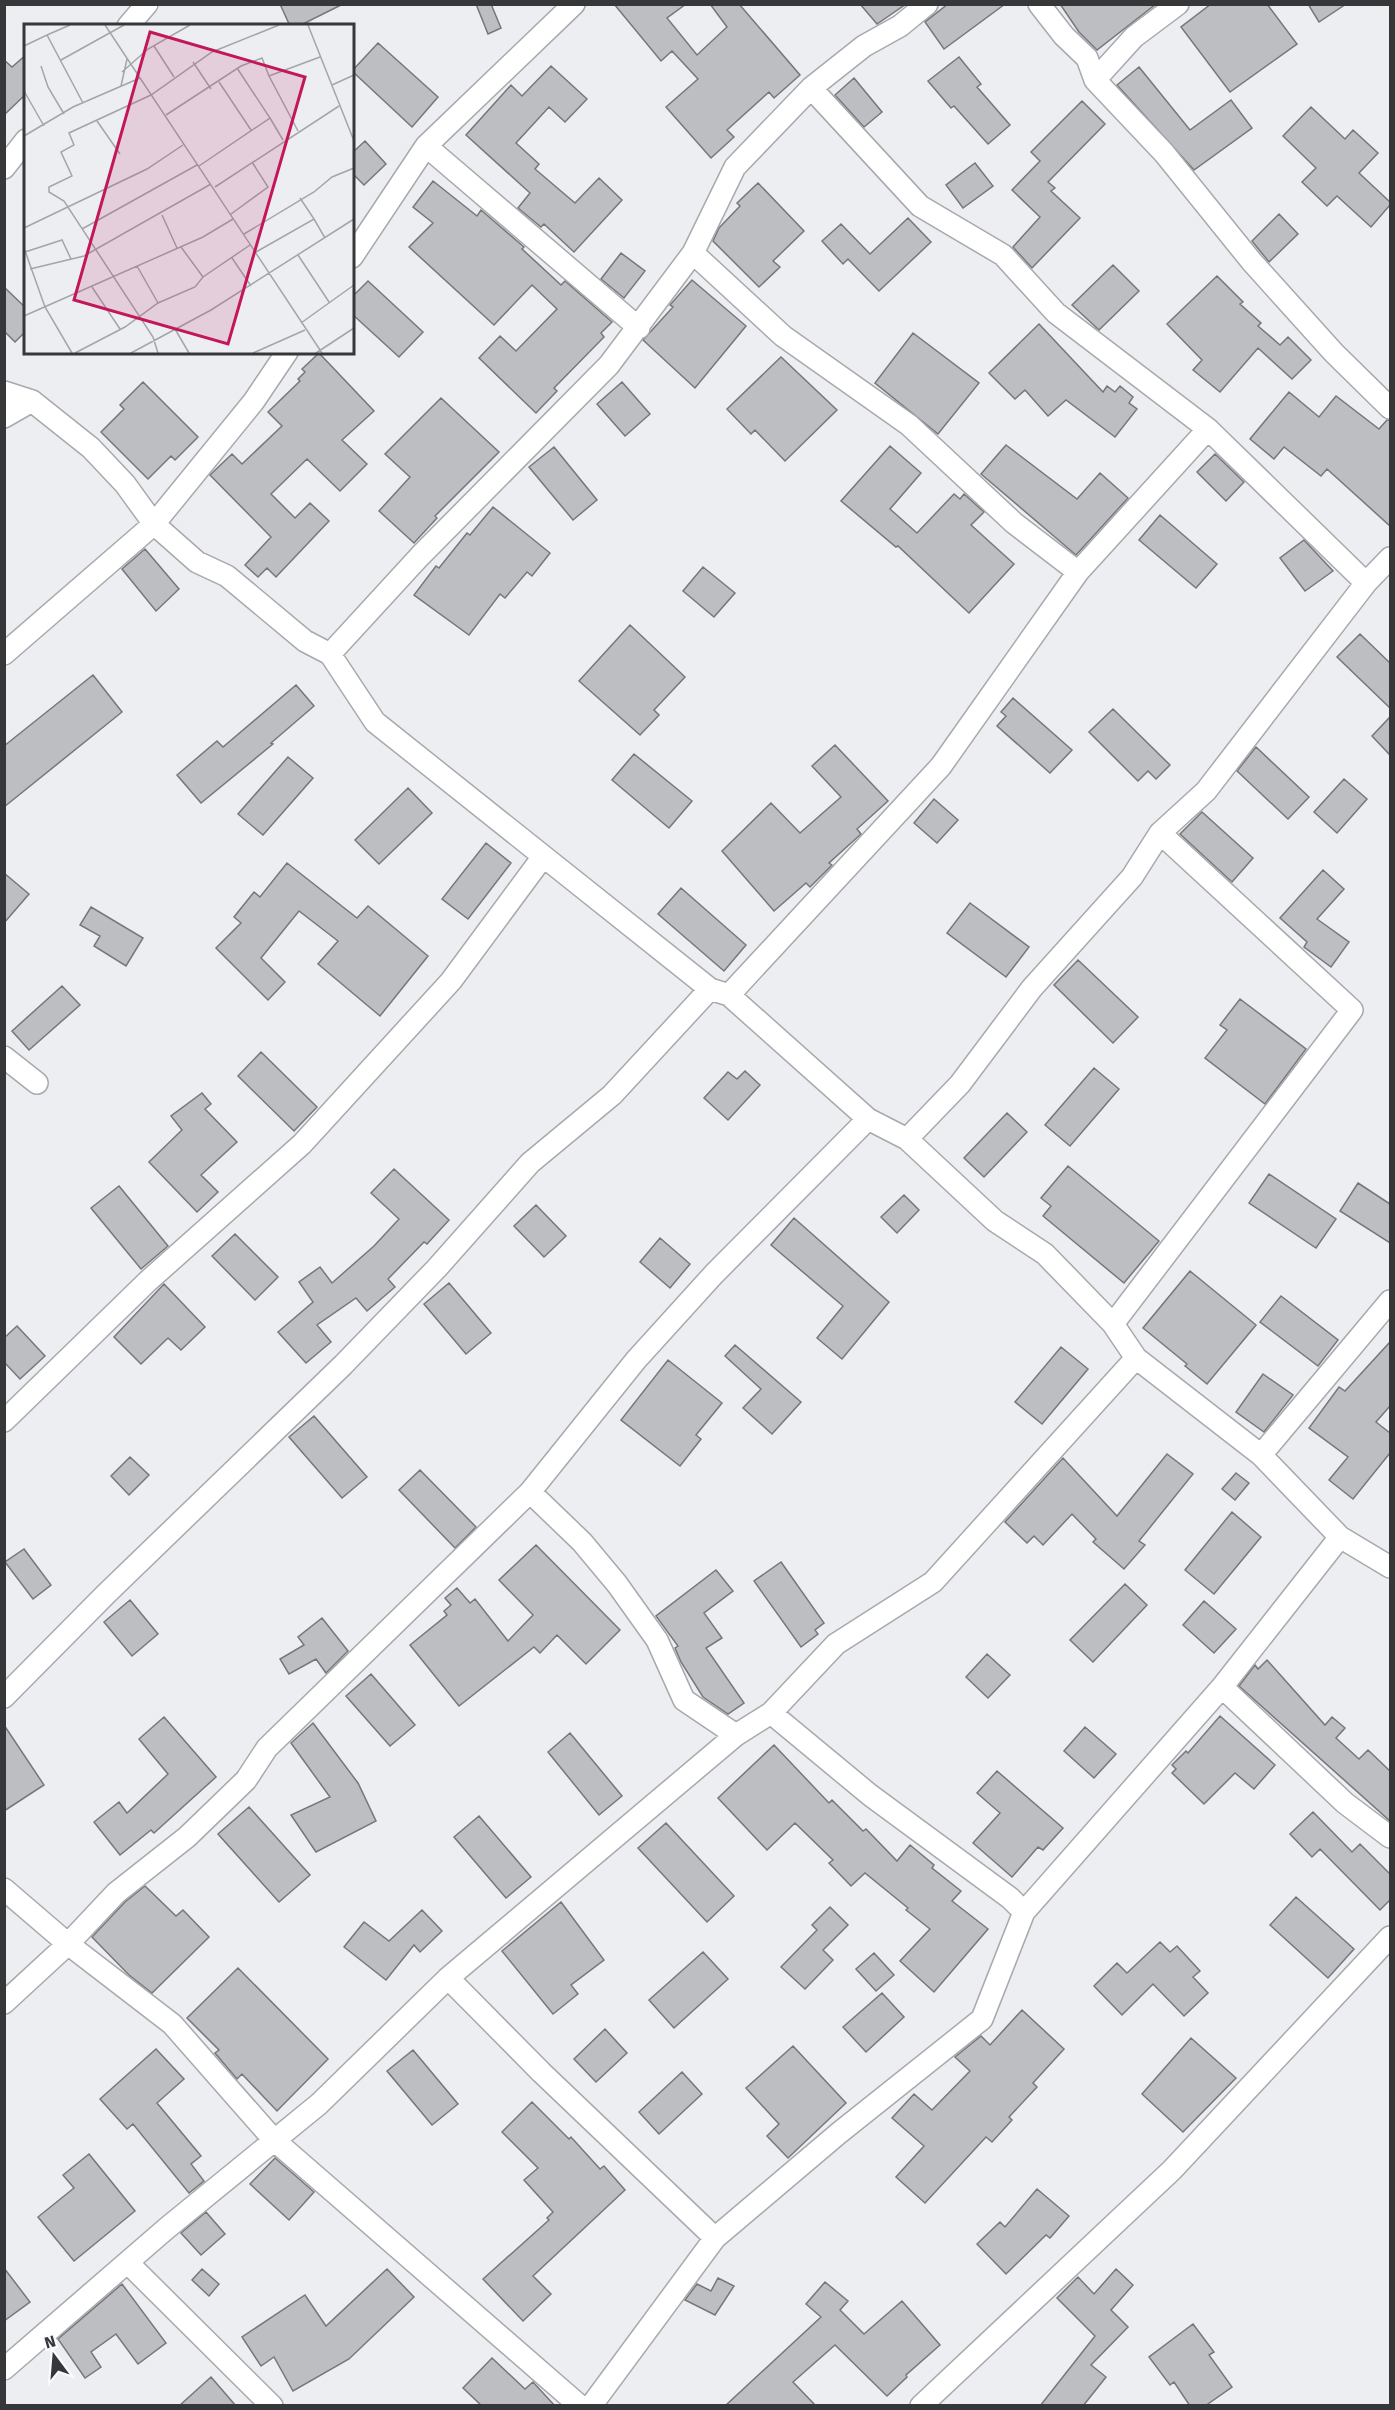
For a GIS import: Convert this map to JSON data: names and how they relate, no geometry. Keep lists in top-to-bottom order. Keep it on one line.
{"north":"top"}
